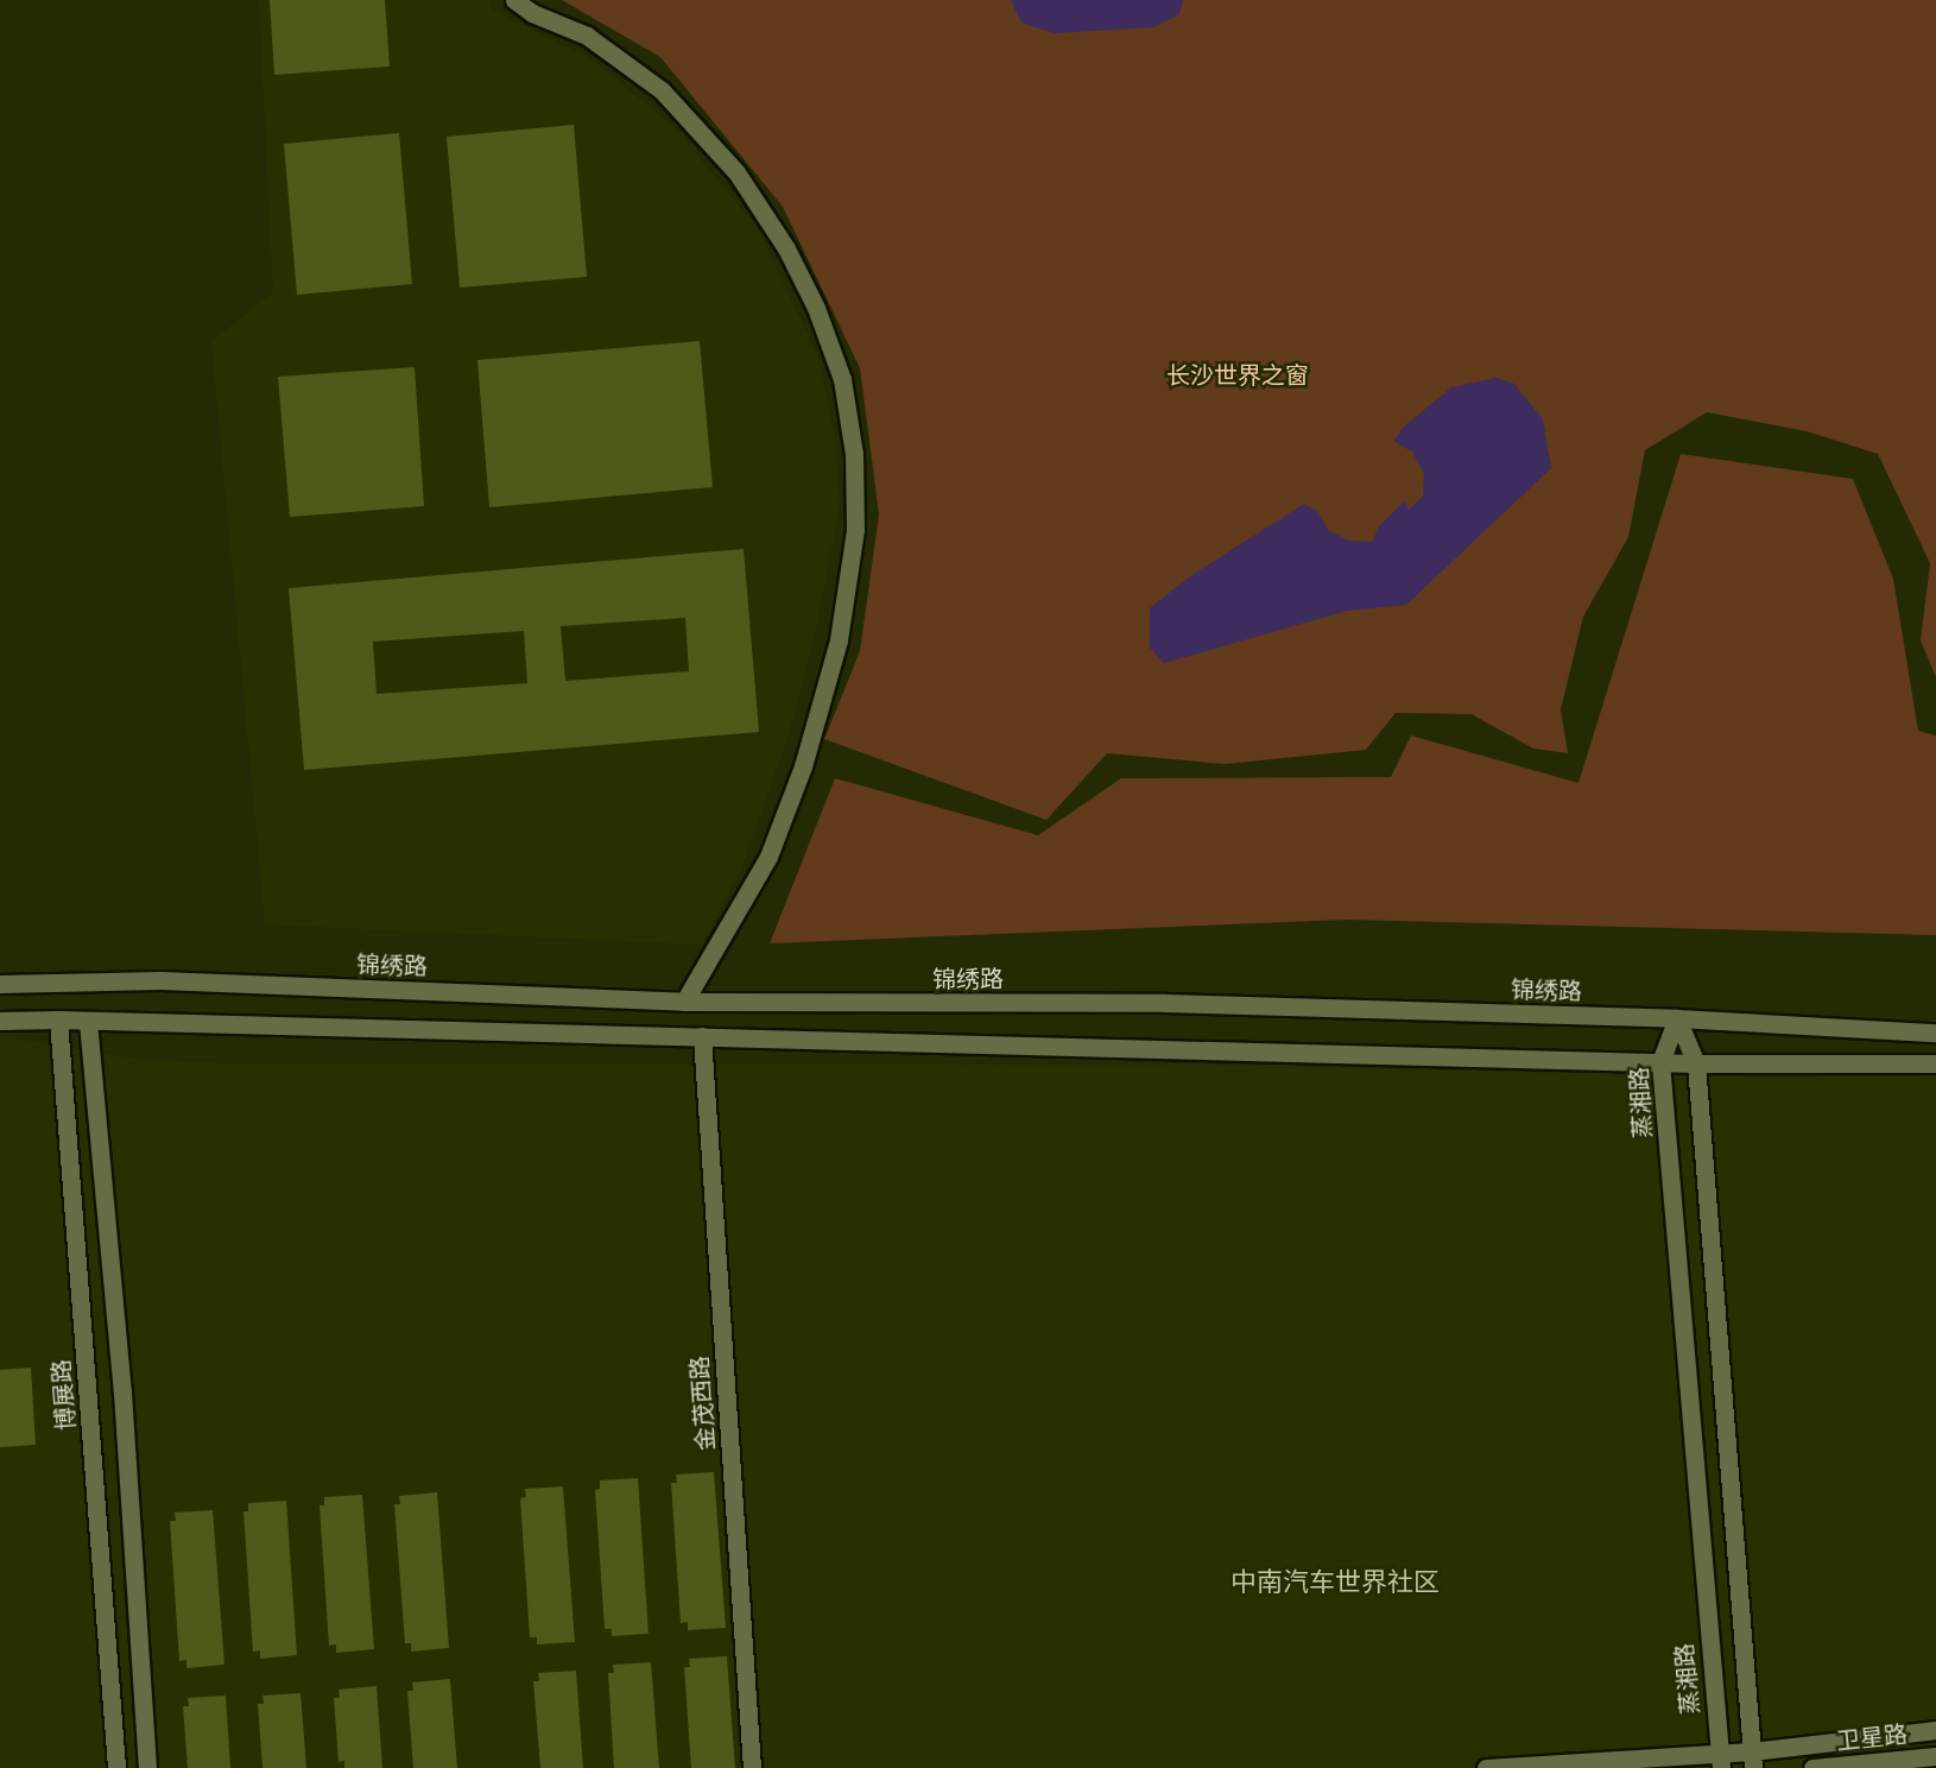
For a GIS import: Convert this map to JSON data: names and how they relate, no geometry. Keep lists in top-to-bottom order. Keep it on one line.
{"streets":{"street":["锦绣路","蒸湘路","博展路","金茂西路","卫星路"]},"crossings":[["锦绣路","蒸湘路"]],"districts":["中南汽车世界社区"],"parks":["长沙世界之窗"]}
